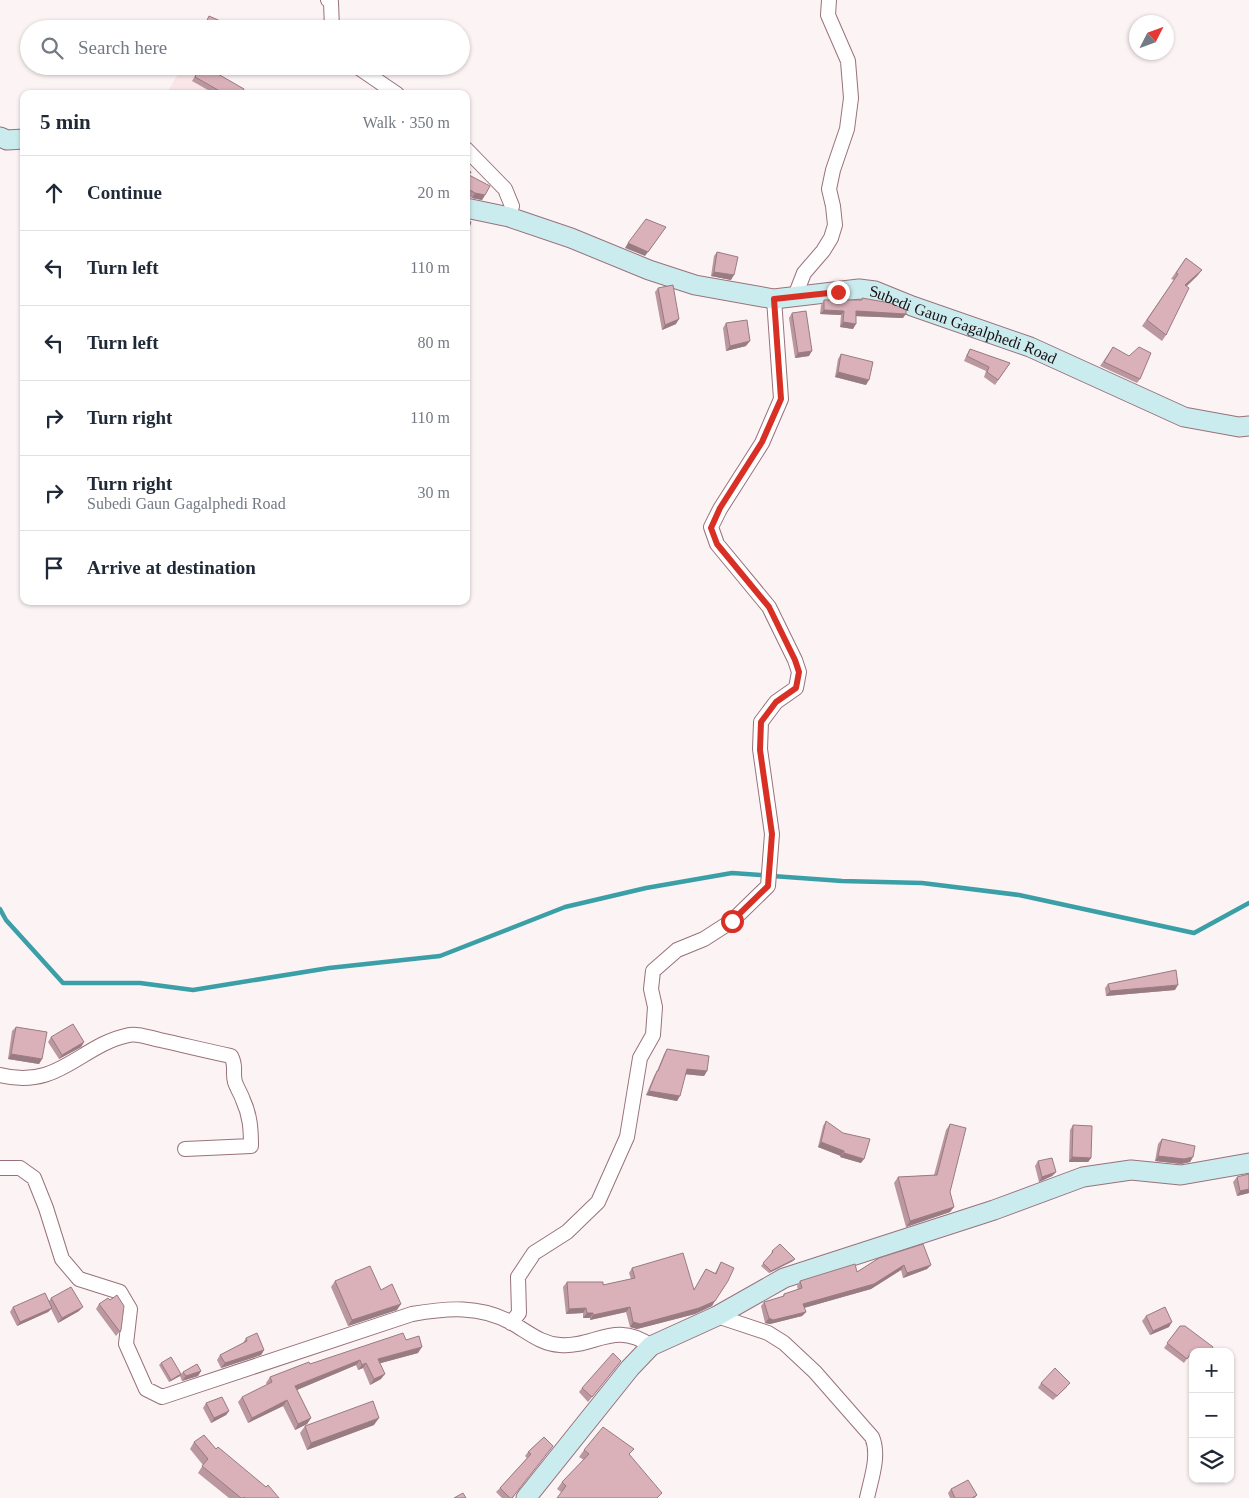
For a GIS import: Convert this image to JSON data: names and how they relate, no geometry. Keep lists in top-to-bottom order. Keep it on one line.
{"streets":{"street":["Subedi Gaun Gagalphedi Road"]},"north":"top right","page":{"search":"Search here","heading":["5 min","Walk · 350 m"],"list":[["Continue","20 m"],["Turn left","110 m"],["Turn left","80 m"],["Turn right","110 m"],["Turn right","Subedi Gaun Gagalphedi Road","30 m"],"Arrive at destination"],"map_buttons":["+","−"]}}
